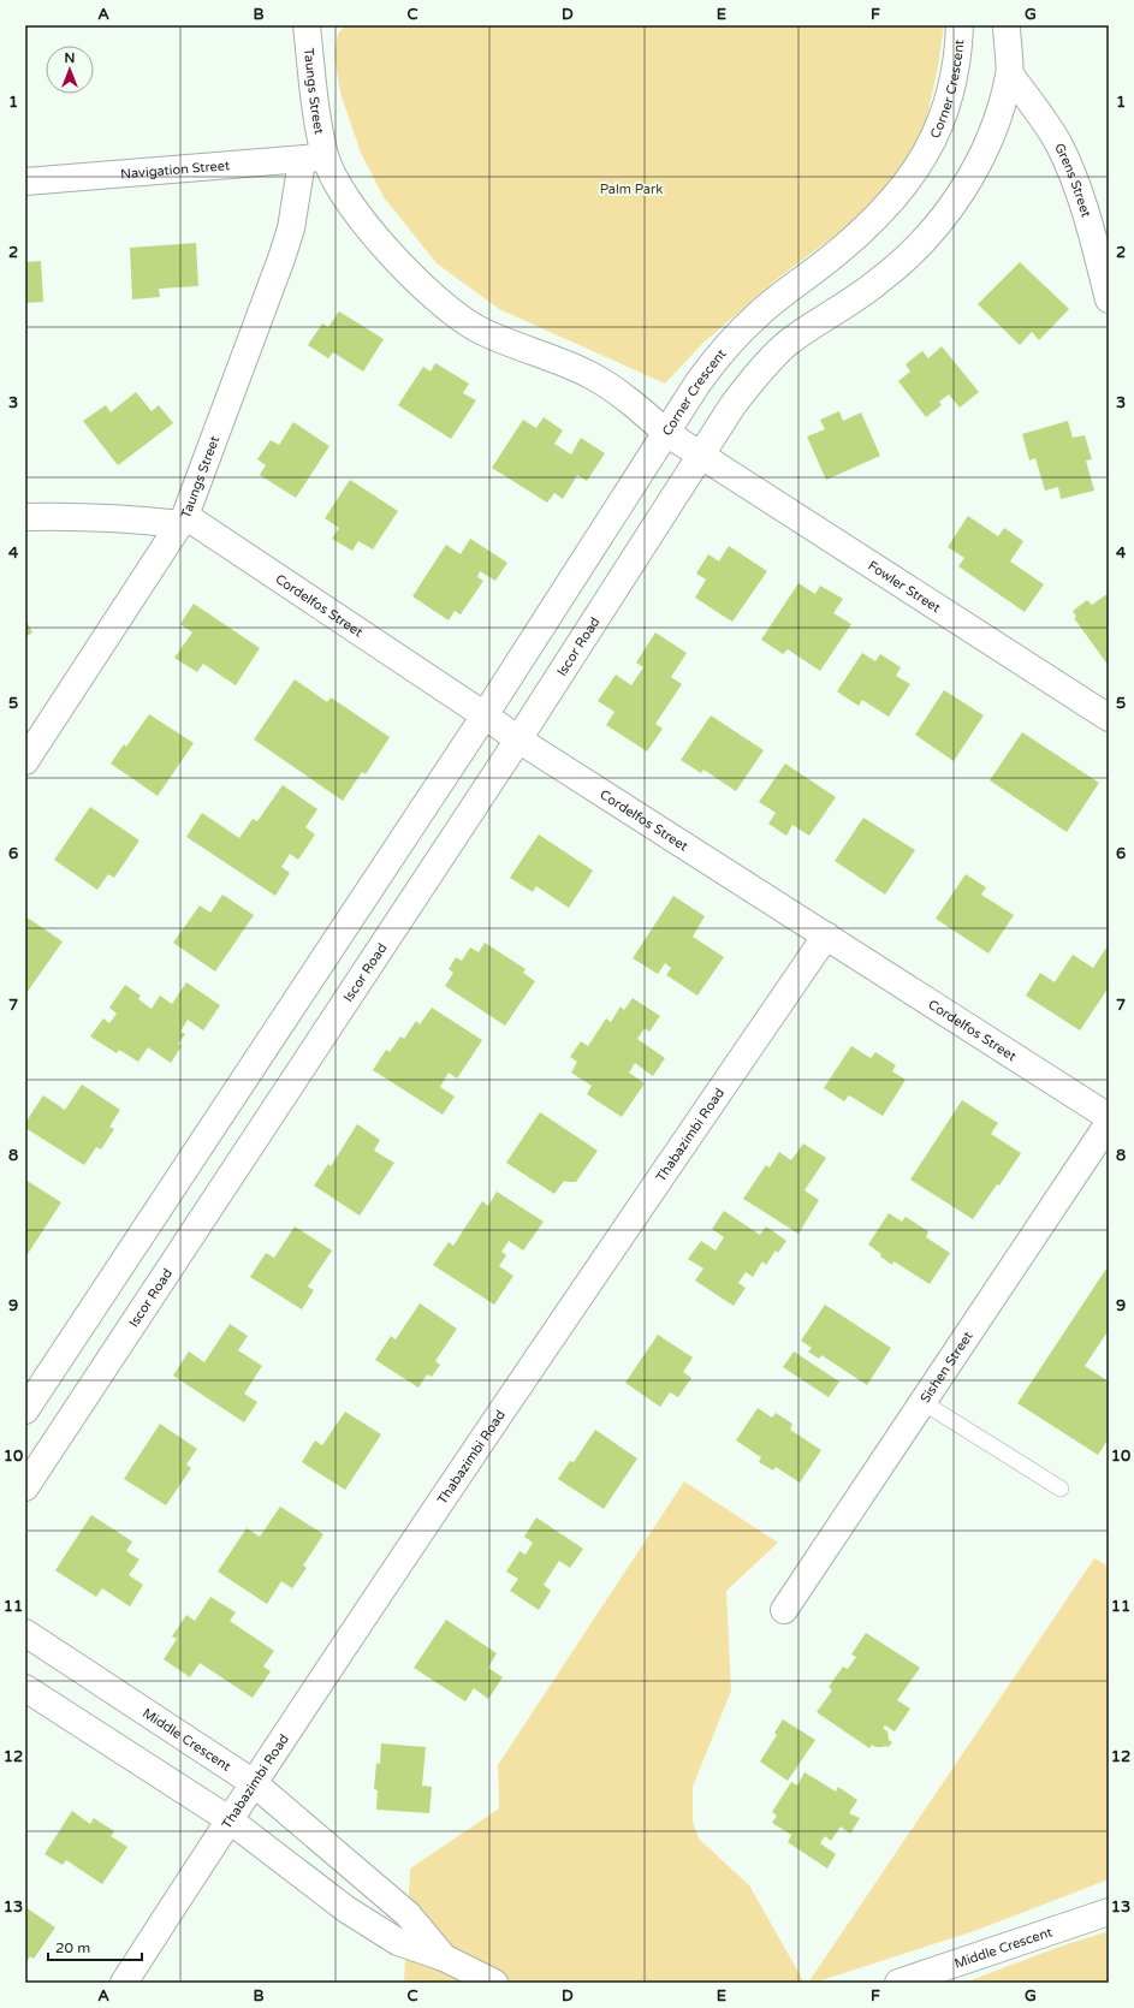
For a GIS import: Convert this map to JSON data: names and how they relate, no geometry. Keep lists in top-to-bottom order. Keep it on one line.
{"streets":{"street":["Corner Crescent","Taungs Street","Navigation Street","Grens Street","Fowler Street","Cordelfos Street","Iscor Road","Thabazimbi Road","Sishen Street","Middle Crescent"]},"crossings":[["Corner Crescent","Taungs Street"],["Corner Crescent","Navigation Street"],["Corner Crescent","Fowler Street"],["Taungs Street","Navigation Street"],["Taungs Street","Cordelfos Street"],["Fowler Street","Iscor Road"],["Cordelfos Street","Iscor Road"],["Cordelfos Street","Thabazimbi Road"],["Thabazimbi Road","Middle Crescent"]],"parks":["Palm Park"],"scale_bar":"20 m","north":"top","grid":{"columns":["A","B","C","D","E","F","G"],"rows":["1","2","3","4","5","6","7","8","9","10","11","12","13"]}}
